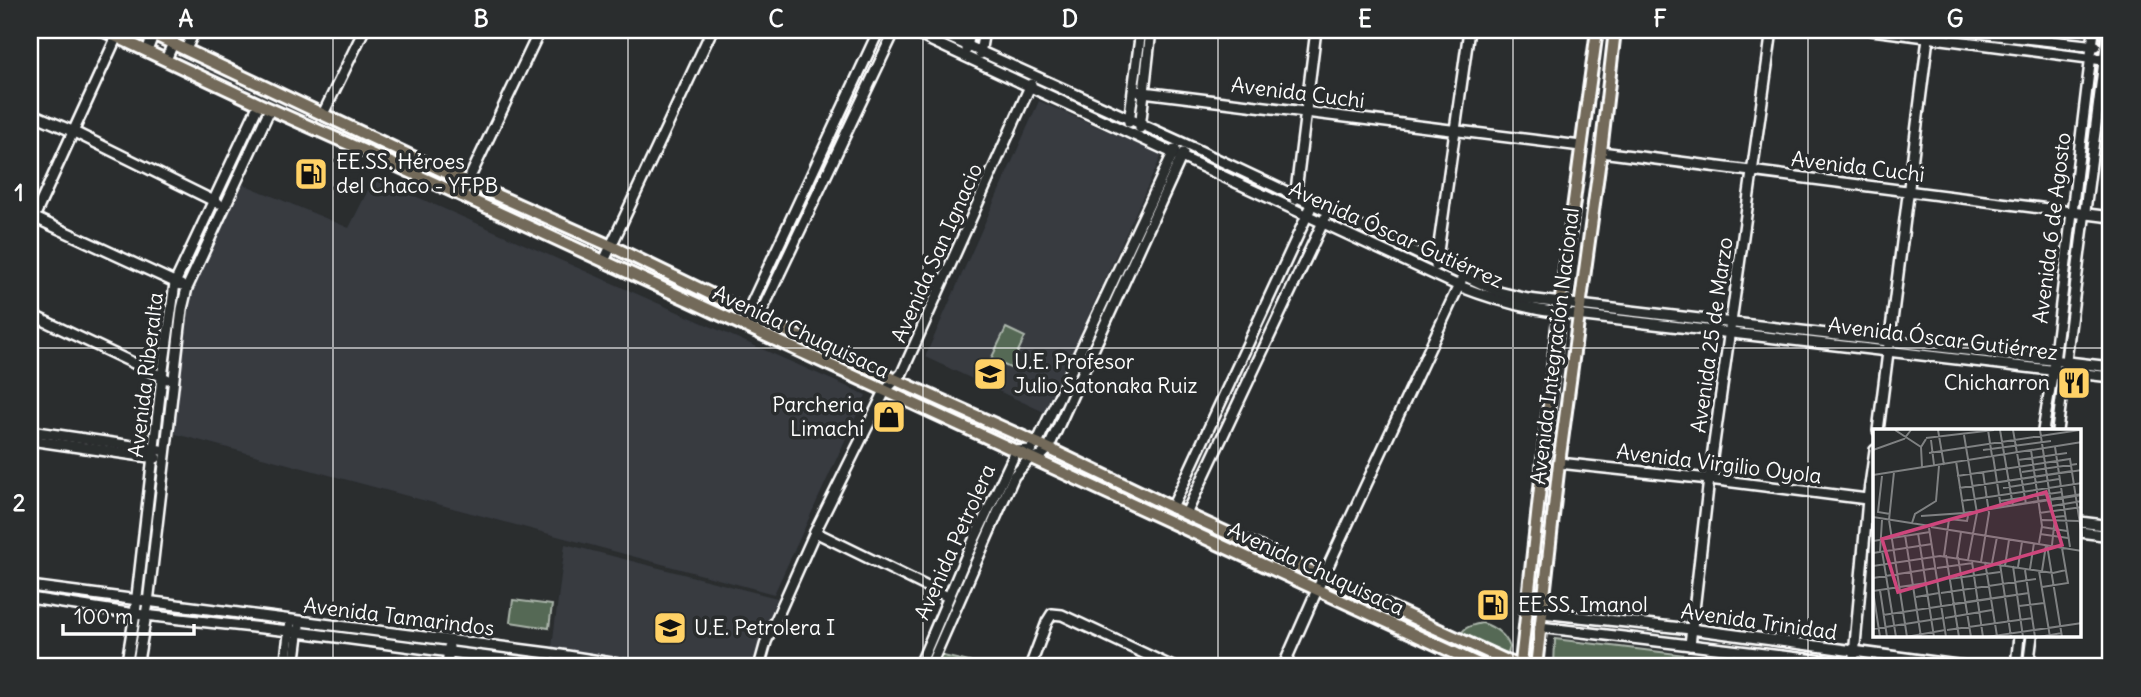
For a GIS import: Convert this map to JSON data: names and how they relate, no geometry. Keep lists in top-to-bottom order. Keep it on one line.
{"streets":{"main road":["Avenida Chuquisaca","Avenida Integración Nacional"],"street":["Avenida Cuchi","Avenida 6 de Agosto","Avenida Óscar Gutiérrez","Avenida San Ignacio","Avenida 25 de Marzo","Avenida Riberalta","Avenida Virgilio Oyola","Avenida Petrolera","Avenida Tamarindos","Avenida Trinidad"]},"crossings":[["Avenida Cuchi","Avenida 6 de Agosto"],["Avenida Cuchi","Avenida 25 de Marzo"],["Avenida Cuchi","Avenida Integración Nacional"],["Avenida 6 de Agosto","Avenida Óscar Gutiérrez"],["Avenida Óscar Gutiérrez","Avenida San Ignacio"],["Avenida Óscar Gutiérrez","Avenida 25 de Marzo"],["Avenida Óscar Gutiérrez","Avenida Integración Nacional"],["Avenida San Ignacio","Avenida Chuquisaca"],["Avenida Chuquisaca","Avenida Integración Nacional"],["Avenida Chuquisaca","Avenida Riberalta"],["Avenida Chuquisaca","Avenida Petrolera"],["Avenida 25 de Marzo","Avenida Virgilio Oyola"],["Avenida 25 de Marzo","Avenida Trinidad"],["Avenida Integración Nacional","Avenida Virgilio Oyola"],["Avenida Integración Nacional","Avenida Trinidad"],["Avenida Riberalta","Avenida Tamarindos"]],"places":{"fuel station":["EE.SS. Héroes del Chaco - YFPB","EE.SS. Imanol"],"school or university":["U.E. Profesor Julio Satonaka Ruiz","U.E. Petrolera I"],"restaurant":["Chicharron"],"shop":["Parcheria Limachi"]},"scale_bar":"100 m","grid":{"columns":["A","B","C","D","E","F","G"],"rows":["1","2"]}}
